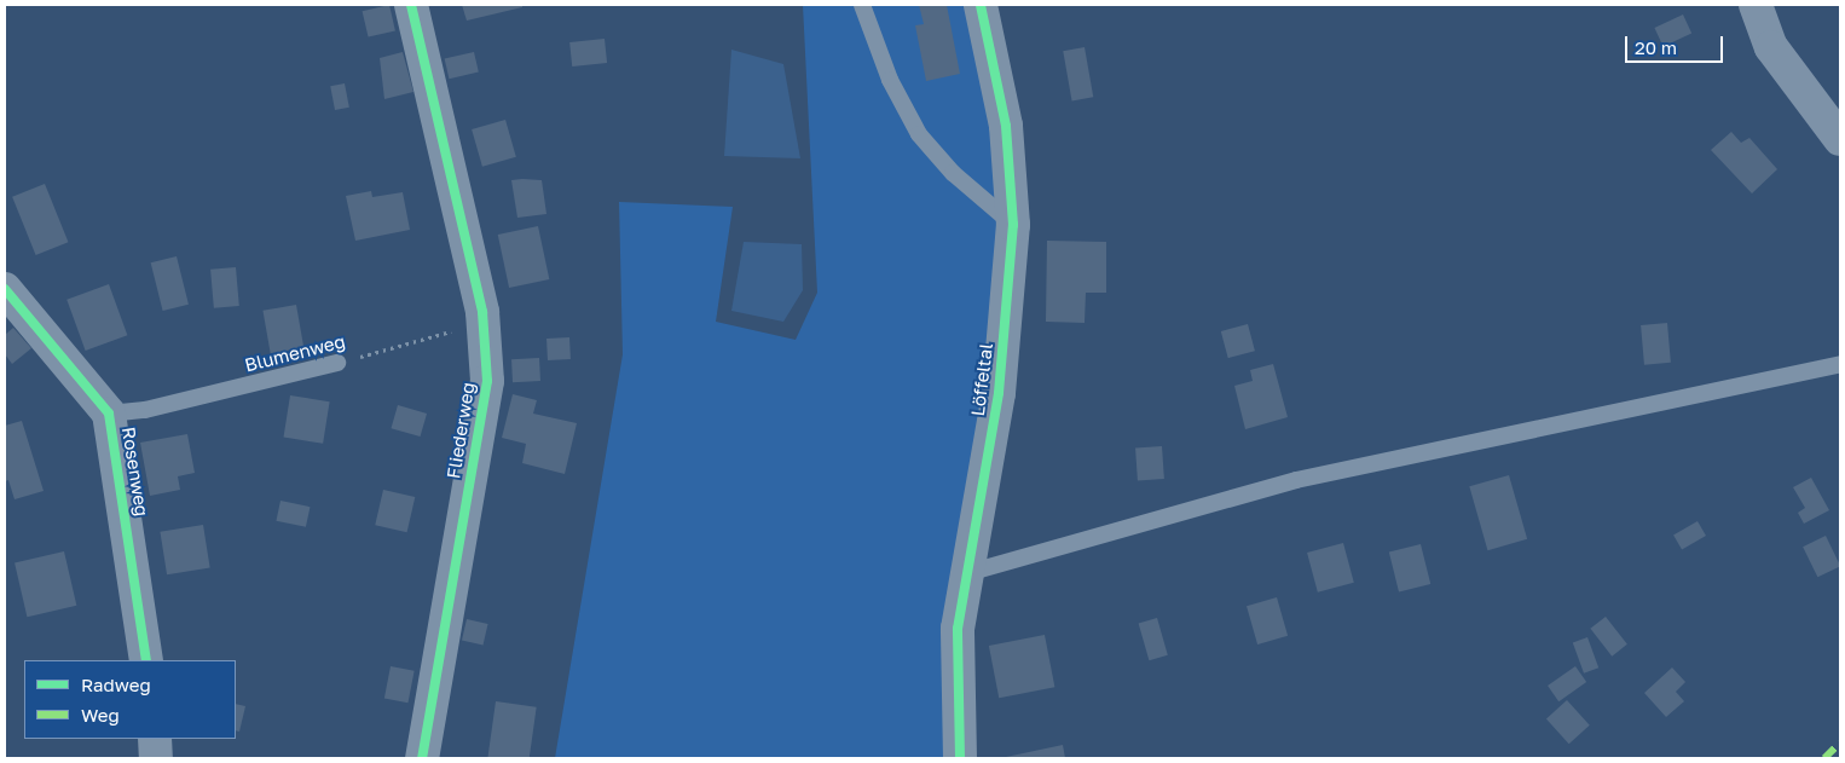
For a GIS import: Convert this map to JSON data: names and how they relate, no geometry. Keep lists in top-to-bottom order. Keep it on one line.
{"streets":{"street":["Löffeltal","Fliederweg","Rosenweg"],"lane":["Blumenweg"]},"crossings":[["Blumenweg","Fliederweg"],["Blumenweg","Rosenweg"]],"legend":["Radweg","Weg"],"scale_bar":"20 m"}
